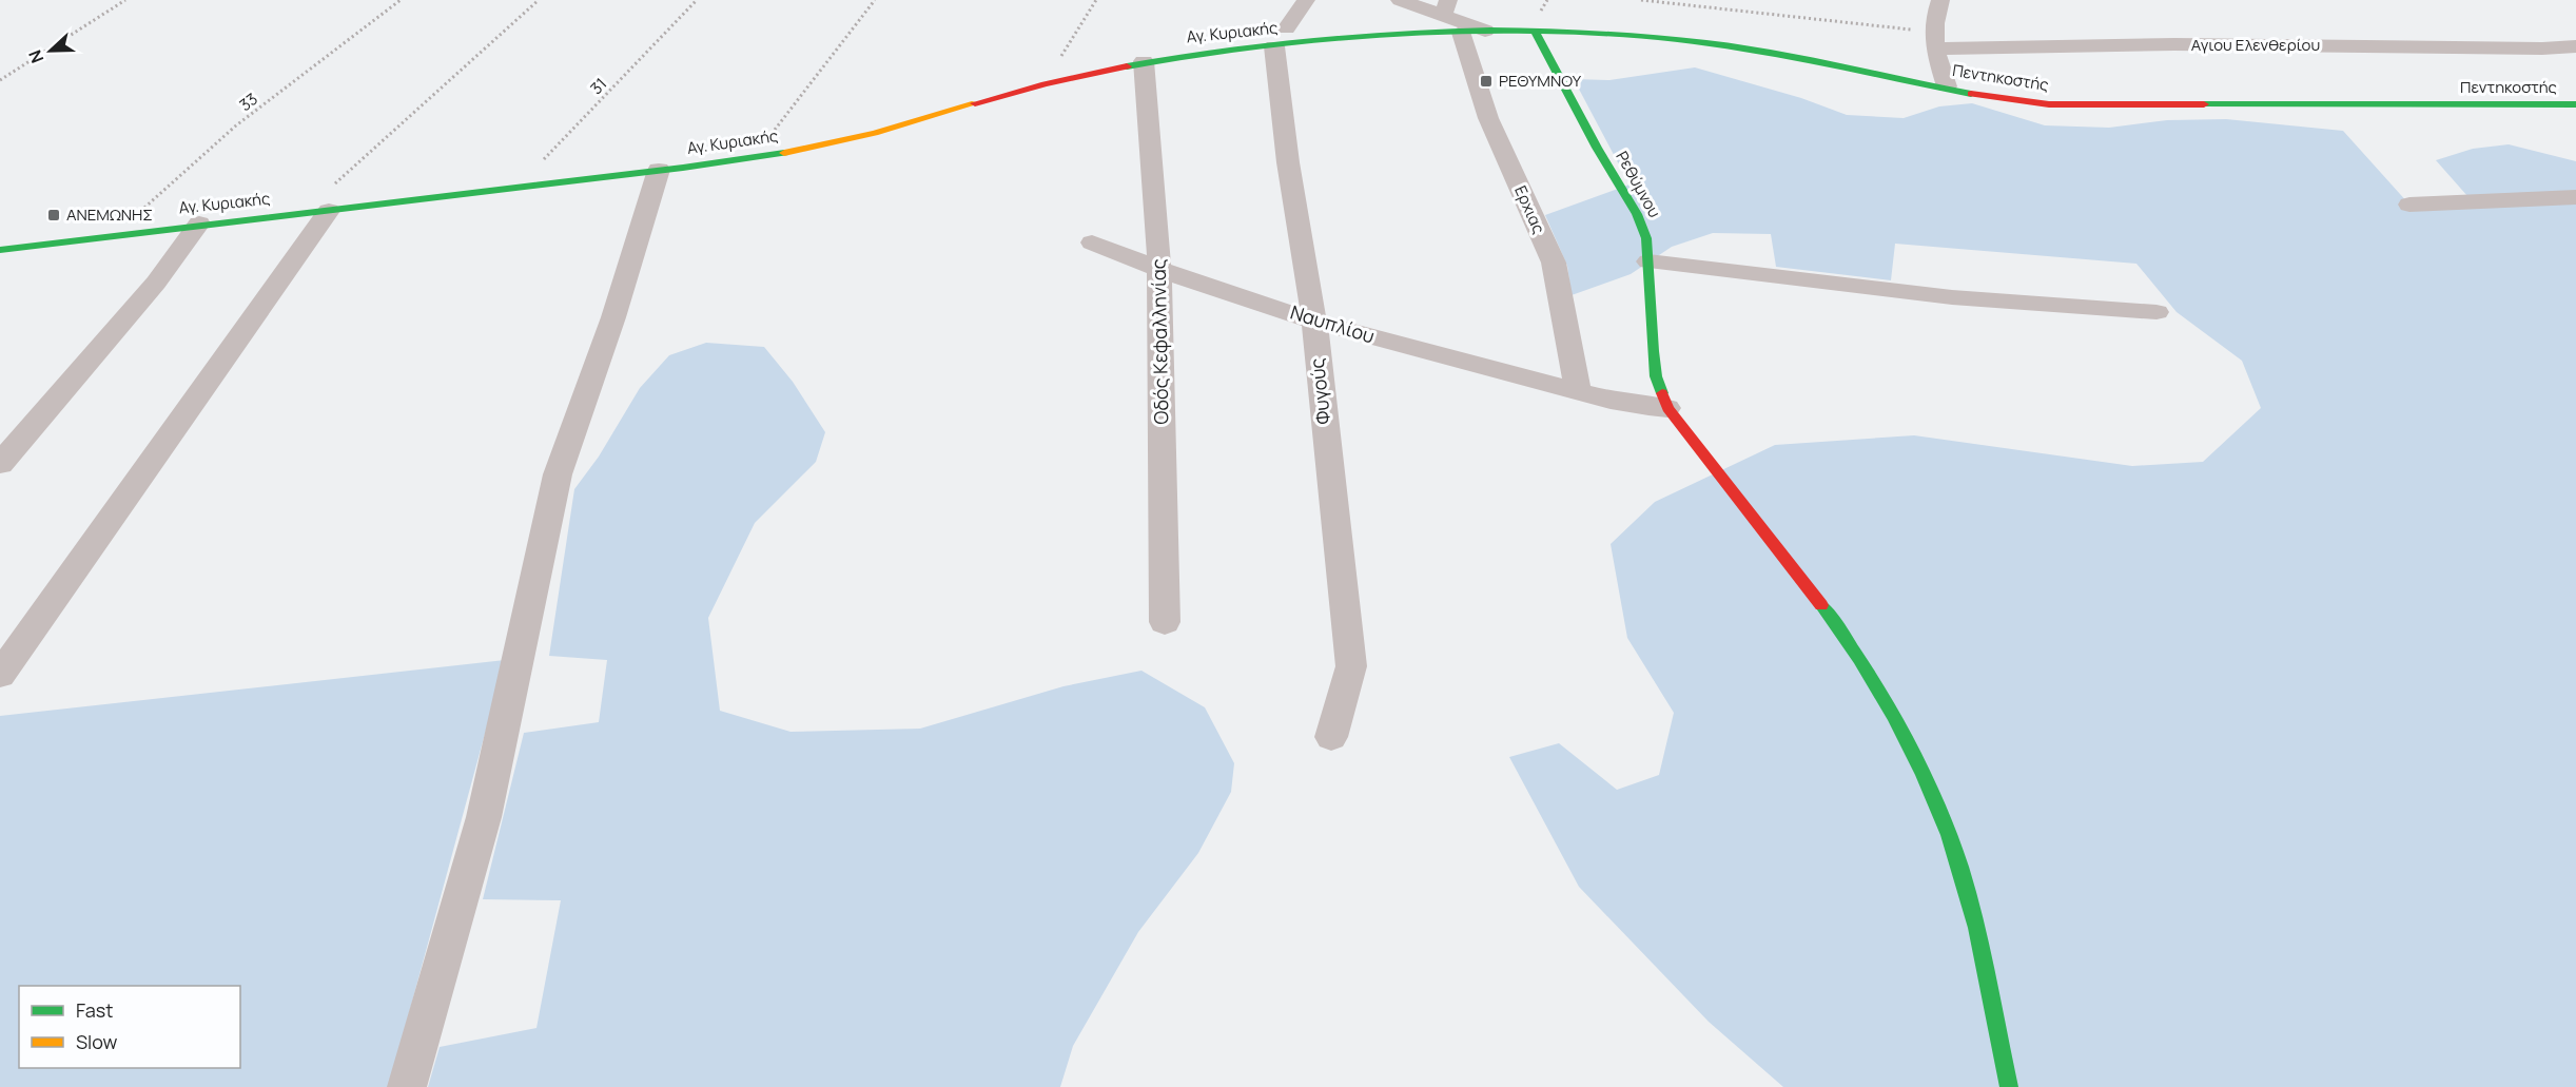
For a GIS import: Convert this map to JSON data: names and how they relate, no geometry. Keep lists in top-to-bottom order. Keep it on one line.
{"streets":{"street":["Αγ. Κυριακής","Αγιου Ελενθερίου","Πεντηκοστής","Ρεθύμνου","Ερχιας","Ναυπλίου","Οδός Κεφαλληνίας","Φυγούς"],"path":["31","33"]},"crossings":[["Αγ. Κυριακής","Πεντηκοστής"],["Αγ. Κυριακής","31"],["Αγ. Κυριακής","33"],["Αγ. Κυριακής","Ερχιας"],["Αγ. Κυριακής","Οδός Κεφαλληνίας"],["Αγ. Κυριακής","Φυγούς"],["Πεντηκοστής","Ρεθύμνου"],["Πεντηκοστής","Ερχιας"],["Ρεθύμνου","Ναυπλίου"],["Ερχιας","Ναυπλίου"],["Ναυπλίου","Οδός Κεφαλληνίας"],["Ναυπλίου","Φυγούς"]],"places":{"transit":["ΡΕΘΥΜΝΟΥ","ΑΝΕΜΩΝΗΣ"]},"legend":["Fast","Slow"],"north":"left"}
